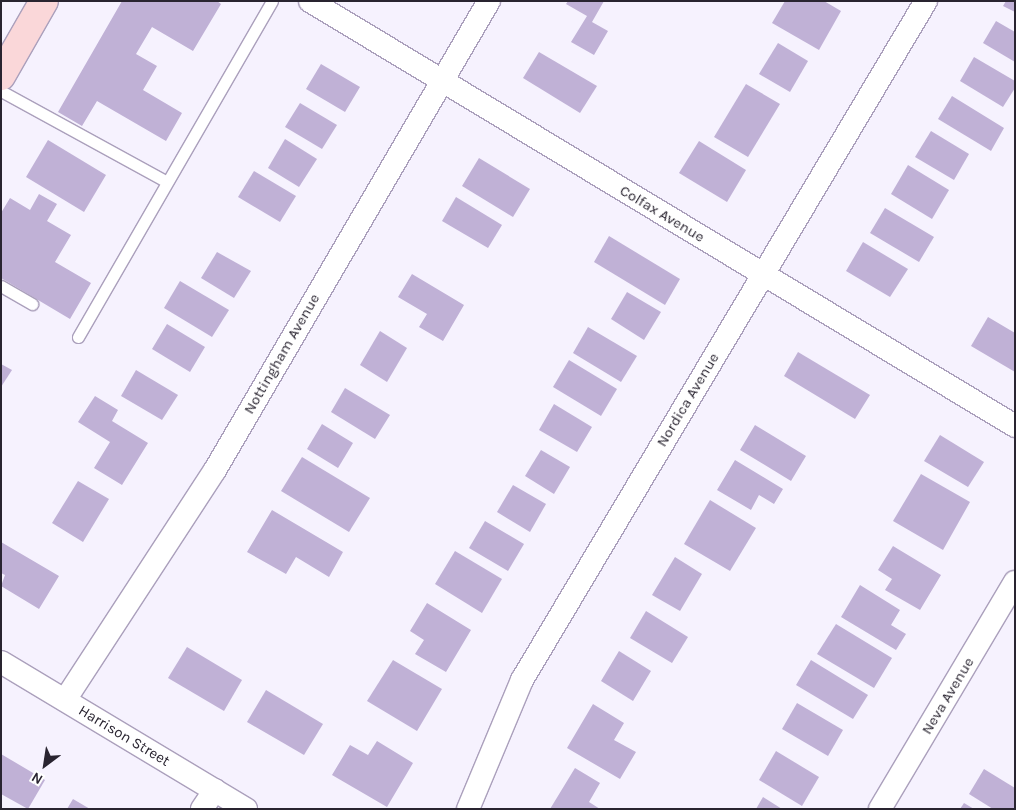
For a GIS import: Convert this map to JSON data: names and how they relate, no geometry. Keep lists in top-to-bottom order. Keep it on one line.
{"streets":{"street":["Colfax Avenue","Nottingham Avenue","Nordica Avenue","Neva Avenue","Harrison Street"]},"crossings":[["Colfax Avenue","Nottingham Avenue"],["Colfax Avenue","Nordica Avenue"],["Nottingham Avenue","Harrison Street"]],"north":"bottom left"}
